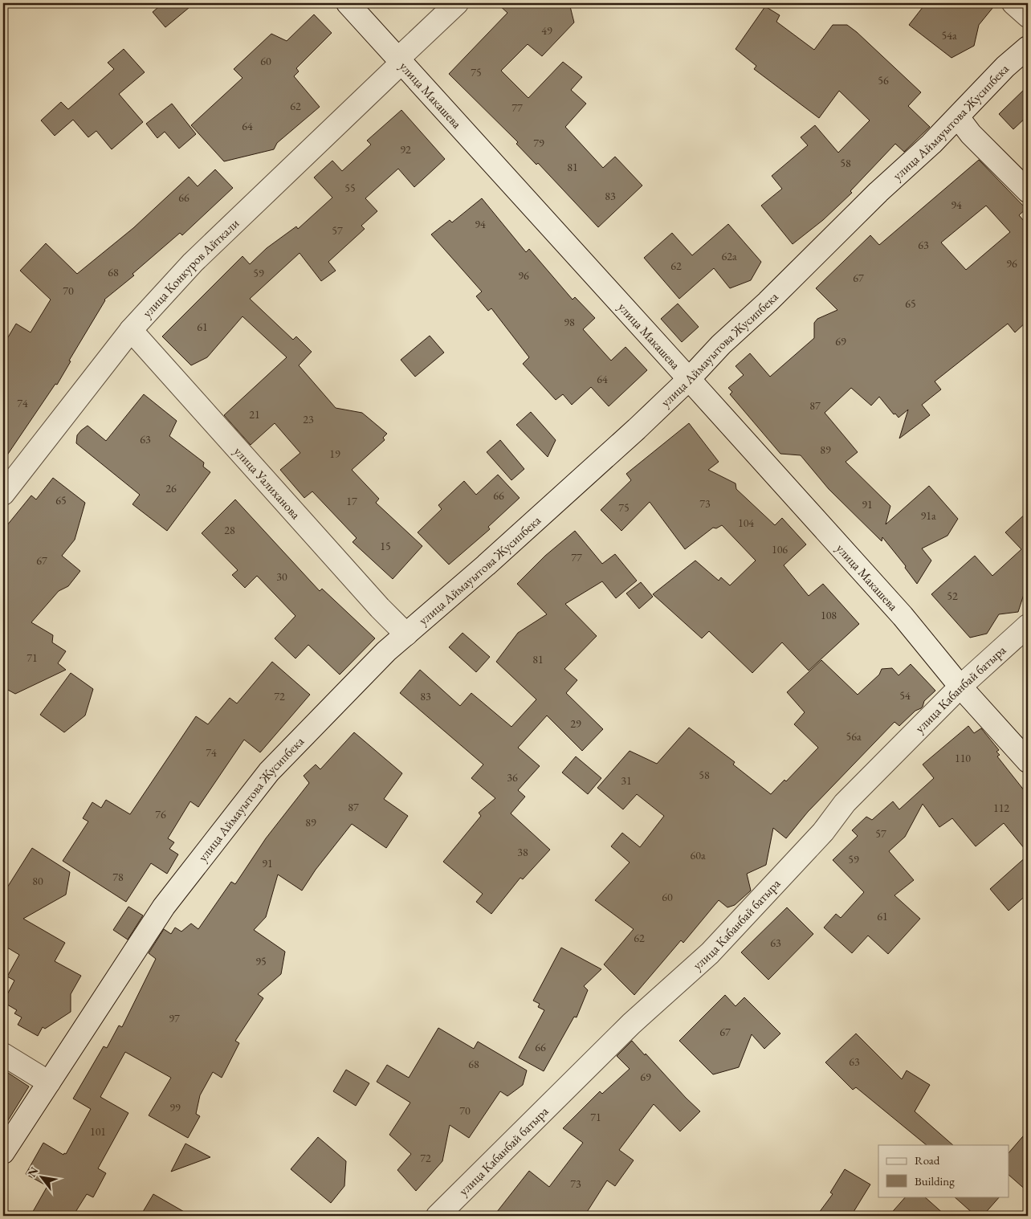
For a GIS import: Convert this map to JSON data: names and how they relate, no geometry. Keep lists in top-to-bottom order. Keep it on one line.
{"streets":{"street":["улица Макашева","улица Аймауытова Жусипбека","улица Конкуров Айткали","улица Уалиханова","улица Кабанбай батыра"]},"crossings":[["улица Макашева","улица Аймауытова Жусипбека"],["улица Макашева","улица Конкуров Айткали"],["улица Макашева","улица Кабанбай батыра"],["улица Аймауытова Жусипбека","улица Уалиханова"],["улица Конкуров Айткали","улица Уалиханова"]],"house_numbers":["49","54а","60","75","56","62","77","64","79","92","58","81","55","83","66","94","94","57","63","62а","96","62","68","59","96","67","70","65","98","61","69","64","74","87","21","23","63","89","19","26","66","65","17","73","91","75","91а","104","28","15","106","77","67","30","52","108","71","81","54","72","83","29","56а","74","110","58","36","31","87","112","76","89","57","38","60а","59","91","78","80","60","61","62","63","95","97","67","66","63","68","69","99","70","71","101","72","73"],"legend":["Road","Building"],"north":"top left"}
